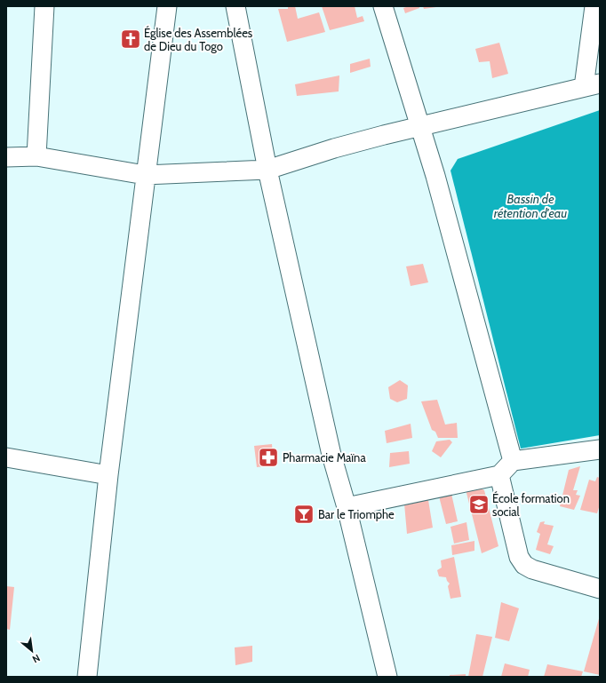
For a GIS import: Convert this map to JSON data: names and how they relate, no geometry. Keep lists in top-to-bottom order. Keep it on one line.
{"water":["Bassin de rétention d'eau"],"places":{"church":["Église des Assemblées de Dieu du Togo"],"pharmacy":["Pharmacie Maïna"],"school or university":["École formation social"],"bar":["Bar le Triomphe"]},"north":"bottom right"}
